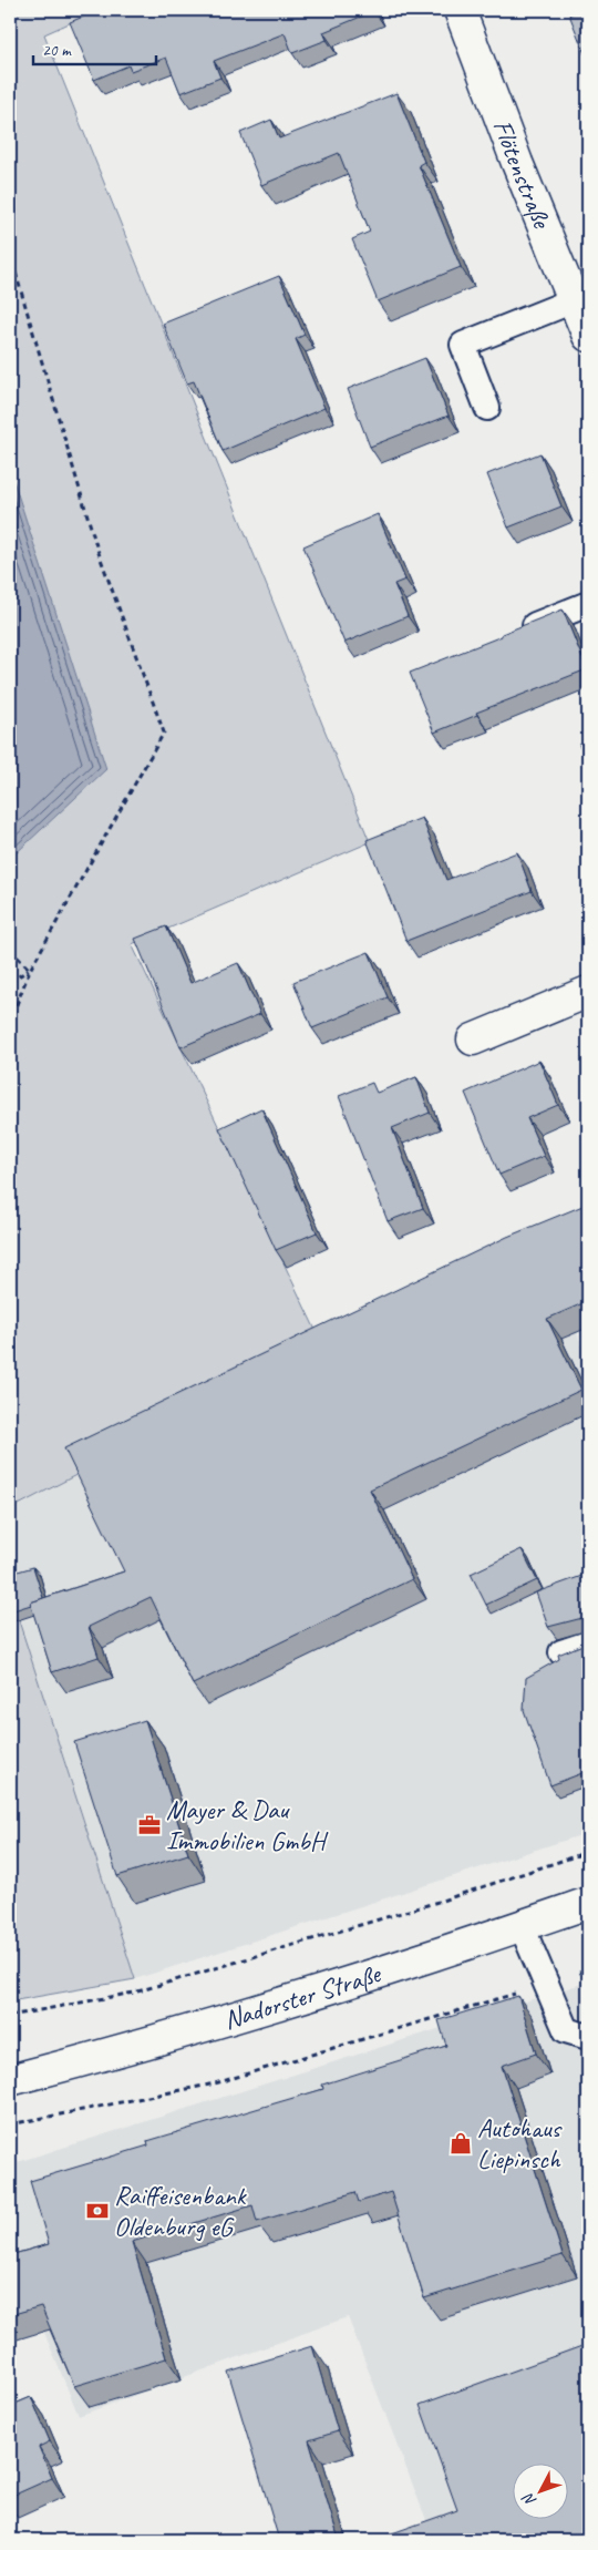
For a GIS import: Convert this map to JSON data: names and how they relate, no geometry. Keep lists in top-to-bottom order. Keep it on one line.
{"streets":{"street":["Flötenstraße","Nadorster Straße"]},"places":{"office":["Mayer & Dau Immobilien GmbH"],"shop":["Autohaus Liepinsch"],"bank":["Raiffeisenbank Oldenburg eG"]},"scale_bar":"20 m","north":"bottom left"}
